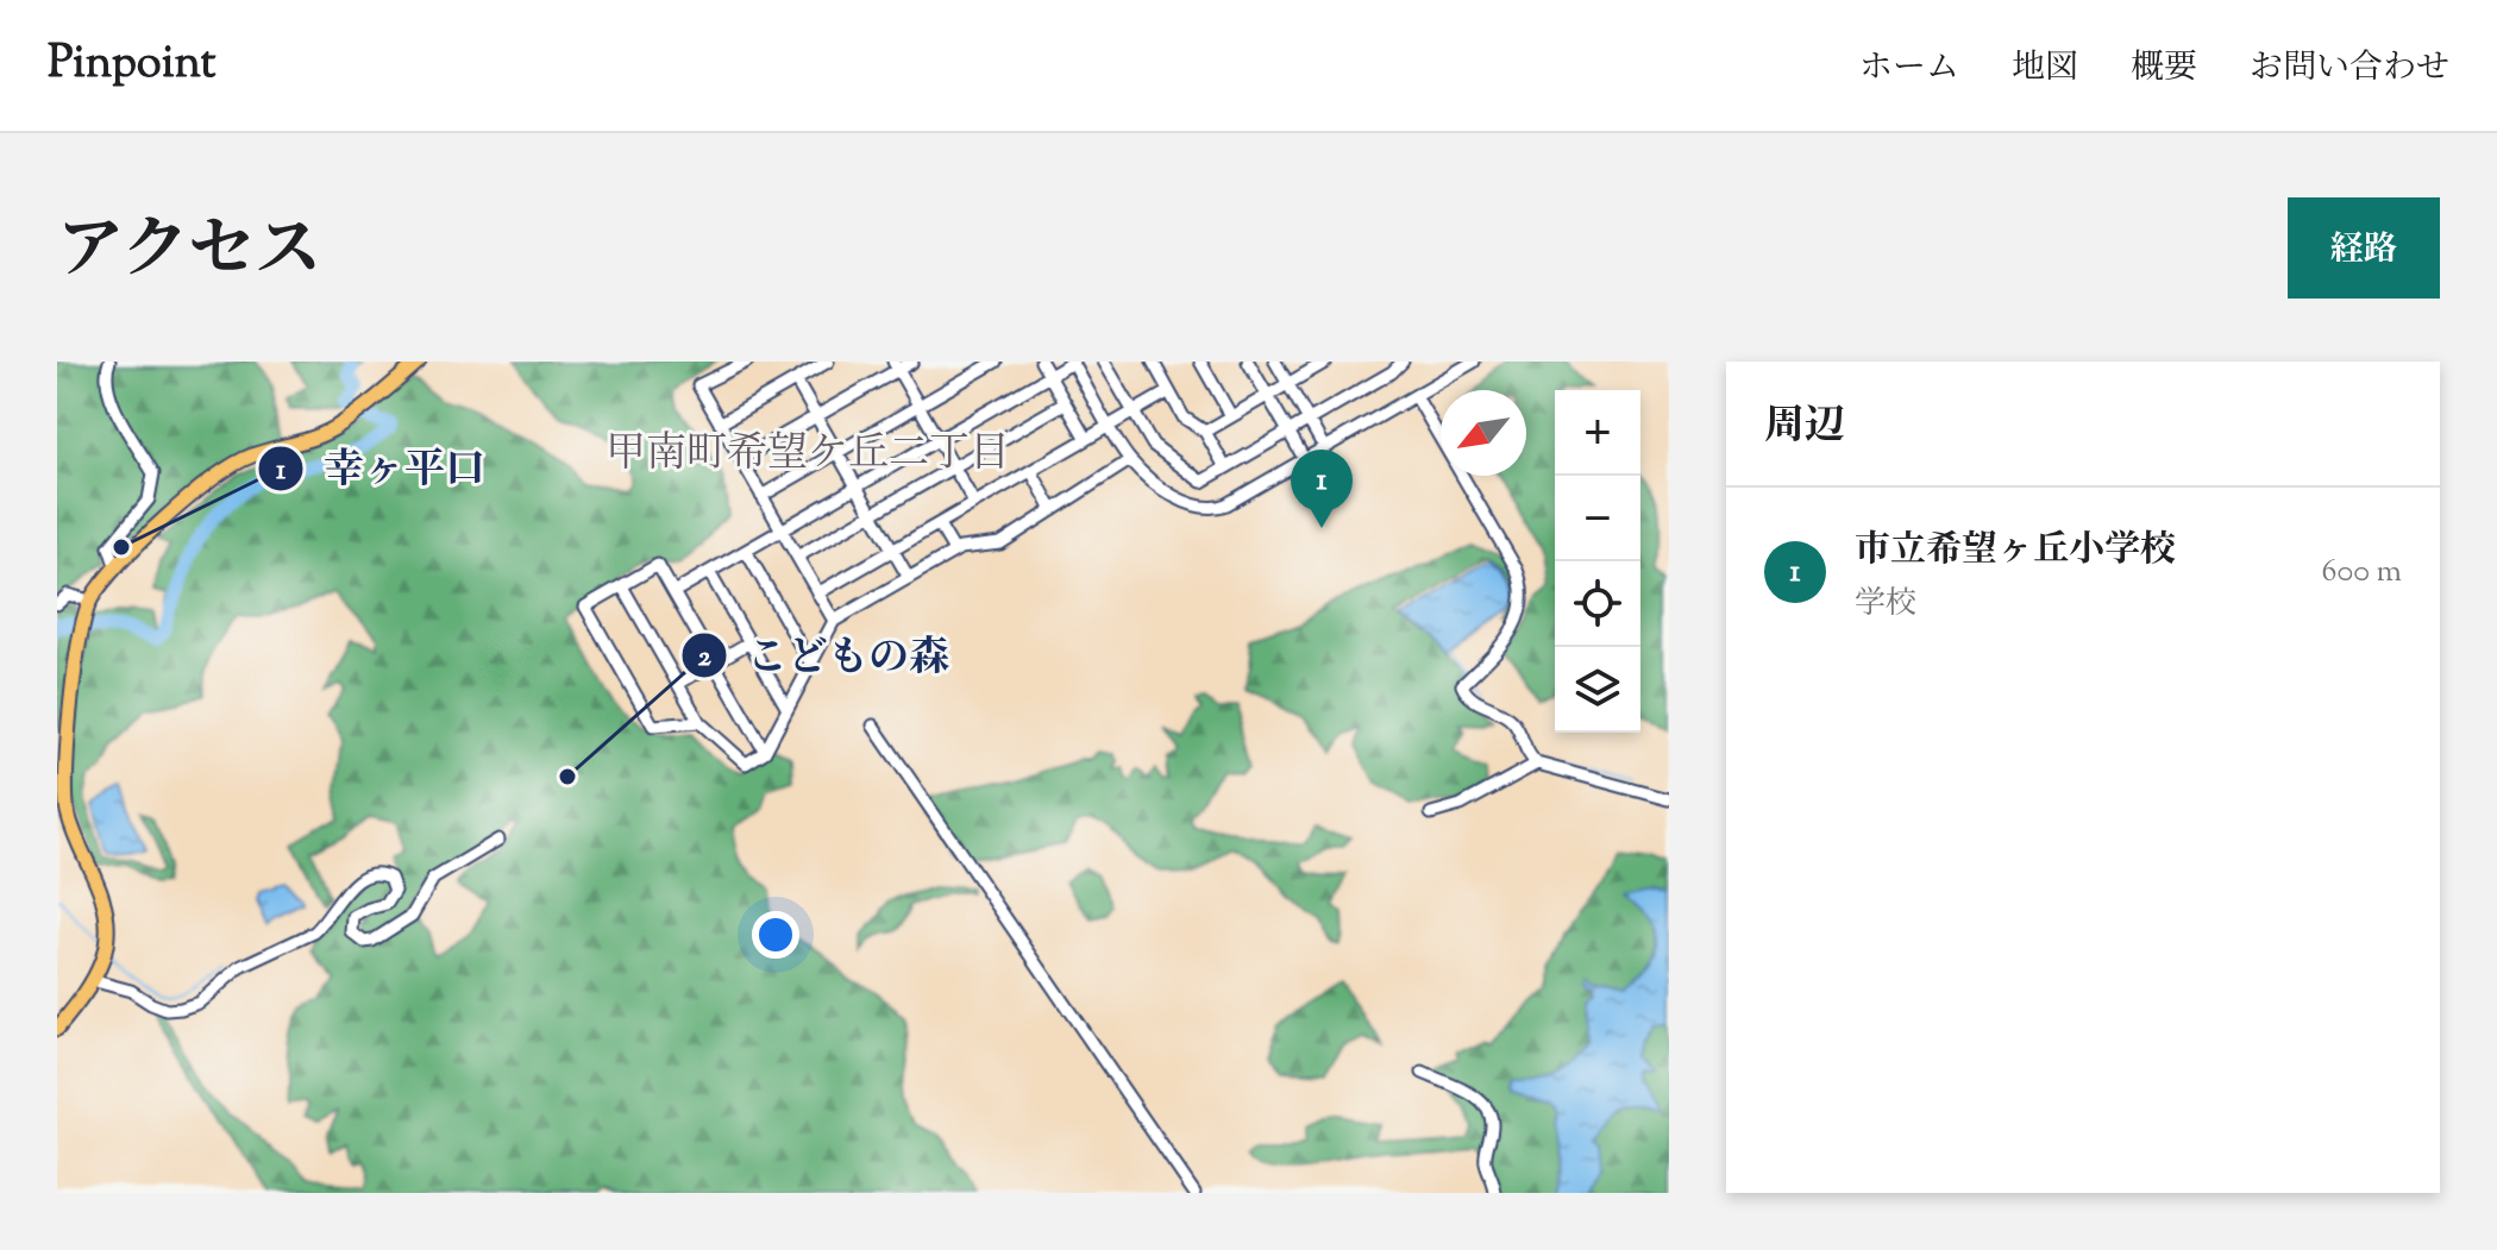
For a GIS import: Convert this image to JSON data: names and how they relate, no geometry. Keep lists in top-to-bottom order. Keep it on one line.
{"districts":["甲南町希望ケ丘二丁目"],"places":["幸ヶ平口","こどもの森"],"north":"bottom left","page":{"header":"Pinpoint","nav":["ホーム","地図","概要","お問い合わせ"],"title":"アクセス","buttons":"経路","heading":"周辺","map_buttons":["+","−"],"pins":"1","list":[{"mark":"1","name":"市立希望ヶ丘小学校","note":"学校","value":"600 m"}]}}
